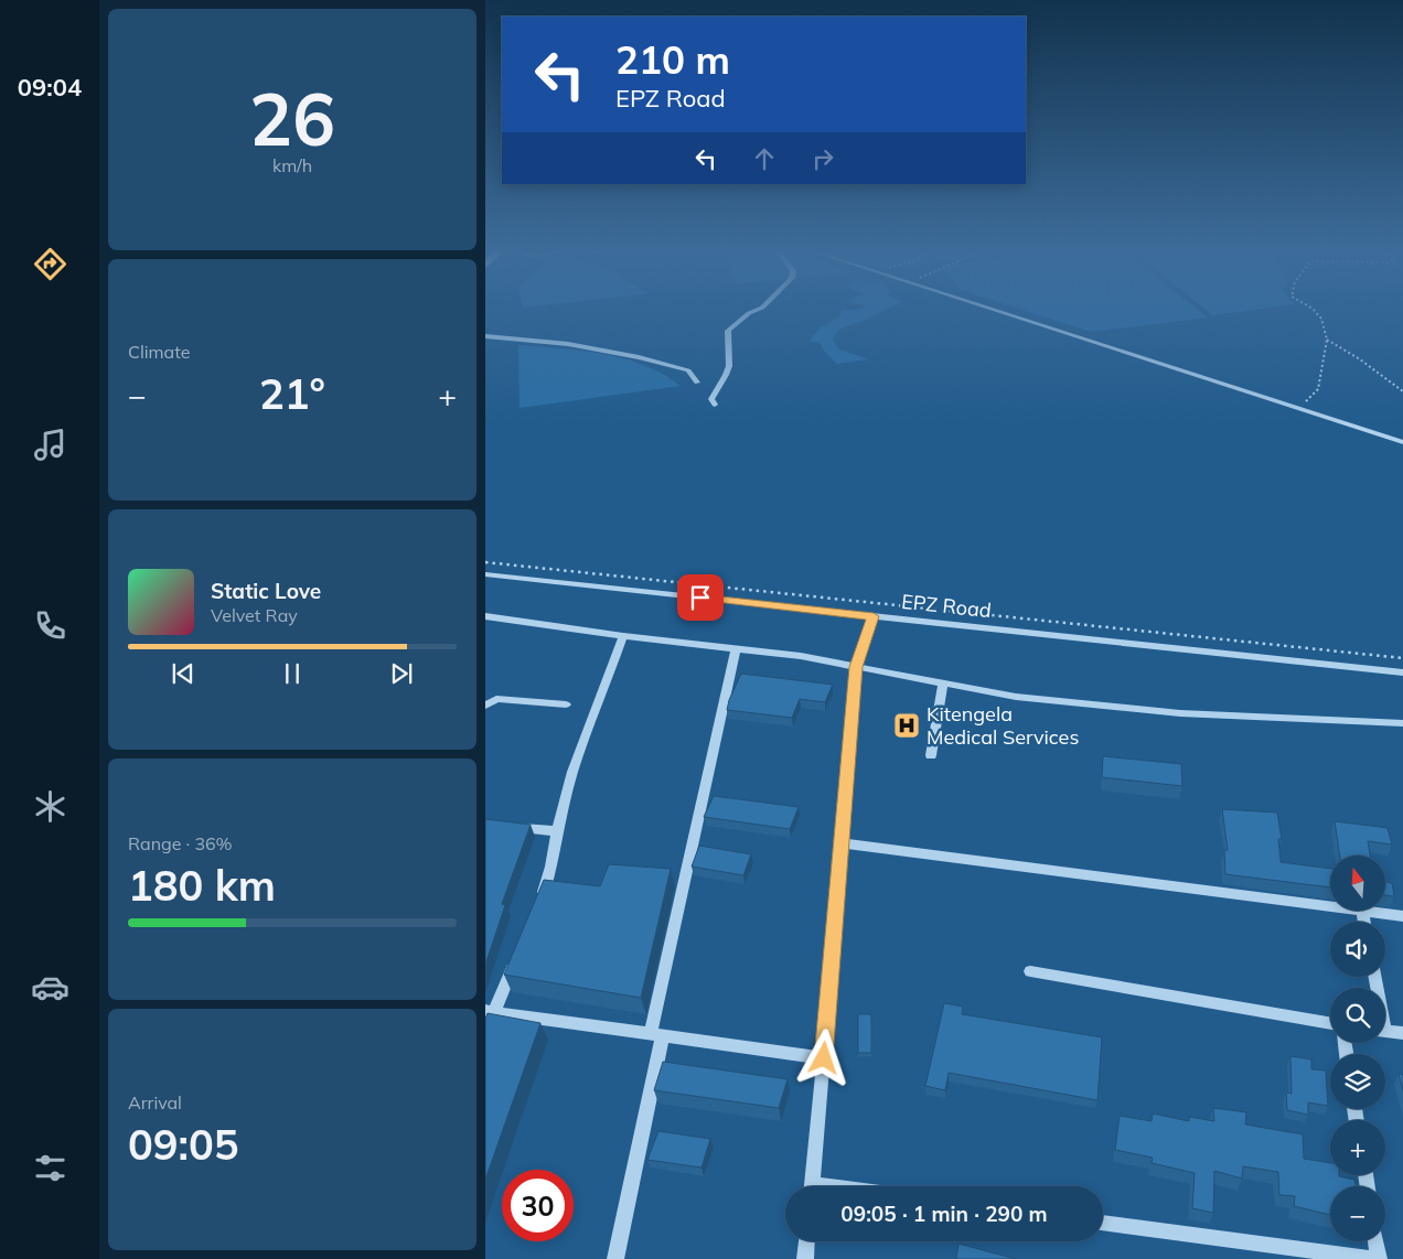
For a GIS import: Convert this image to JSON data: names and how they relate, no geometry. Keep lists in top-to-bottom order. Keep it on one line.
{"streets":{"street":["EPZ Road"]},"places":{"hospital":["Kitengela Medical Services"]},"north":"top","page":{"tabs":"09:04","tile":[["26","km/h"],"Climate",["Range · 36%","180 km"],["Arrival","09:05"]],"turn":["210 m","EPZ Road"],"heat":["−","21°","+"],"song":["Static Love","Velvet Ray"],"map_buttons":["+","−"],"limit":"30","trip":"09:05 · 1 min · 290 m"}}
